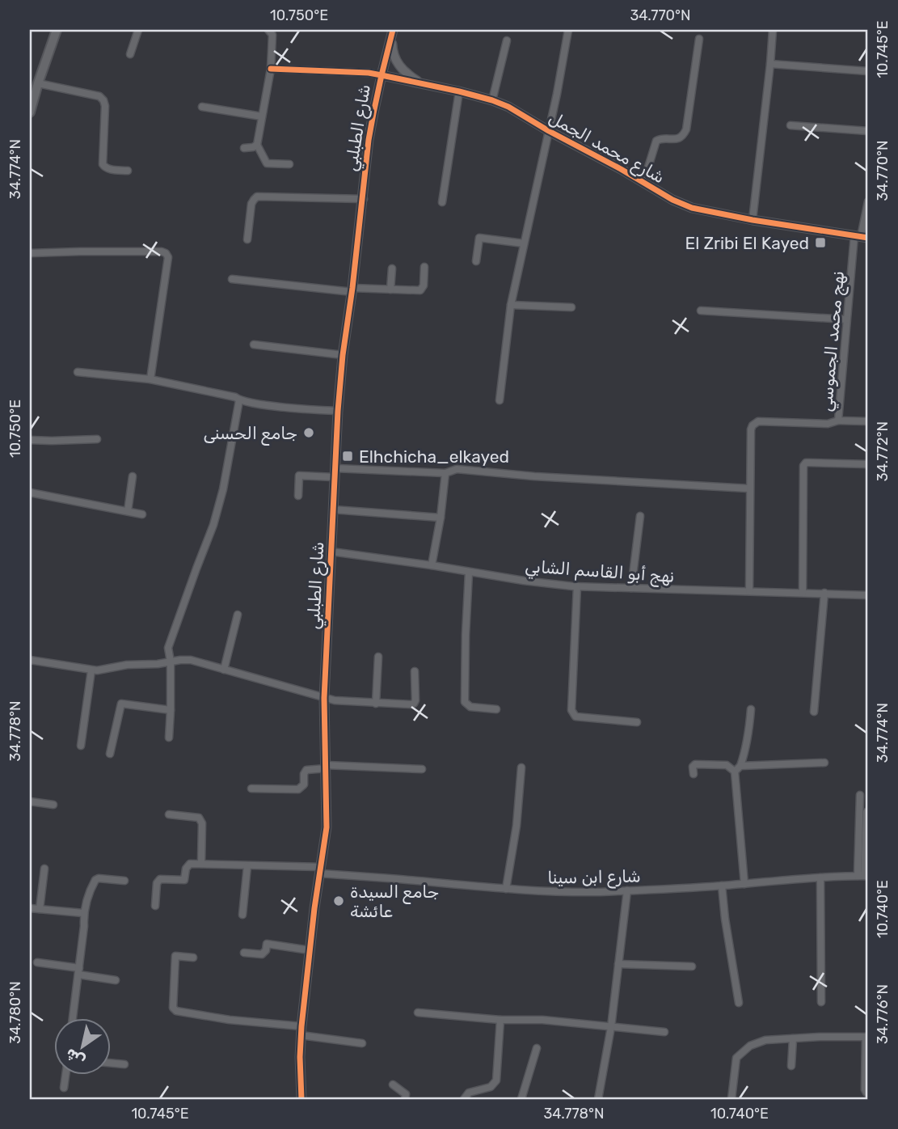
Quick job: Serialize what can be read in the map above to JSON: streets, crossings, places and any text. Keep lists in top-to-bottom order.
{
  "streets": {
    "street": [
      "شارع الطبلبي",
      "شارع محمد الجمل",
      "نهج محمد الجموسي",
      "نهج أبو القاسم الشابي",
      "شارع ابن سينا"
    ]
  },
  "crossings": [
    ["شارع الطبلبي", "شارع محمد الجمل"],
    ["شارع الطبلبي", "نهج أبو القاسم الشابي"],
    ["شارع الطبلبي", "شارع ابن سينا"],
    ["شارع محمد الجمل", "نهج محمد الجموسي"]
  ],
  "places": {
    "transit": ["El Zribi El Kayed", "Elhchicha_elkayed"],
    "other": ["جامع الحسنى", "جامع السيدة عائشة"]
  },
  "north": "bottom left",
  "coordinates": [
    "10.750°E",
    "34.770°N",
    "10.745°E",
    "34.774°N",
    "34.772°N",
    "34.778°N",
    "10.740°E",
    "34.780°N",
    "34.776°N"
  ]
}
